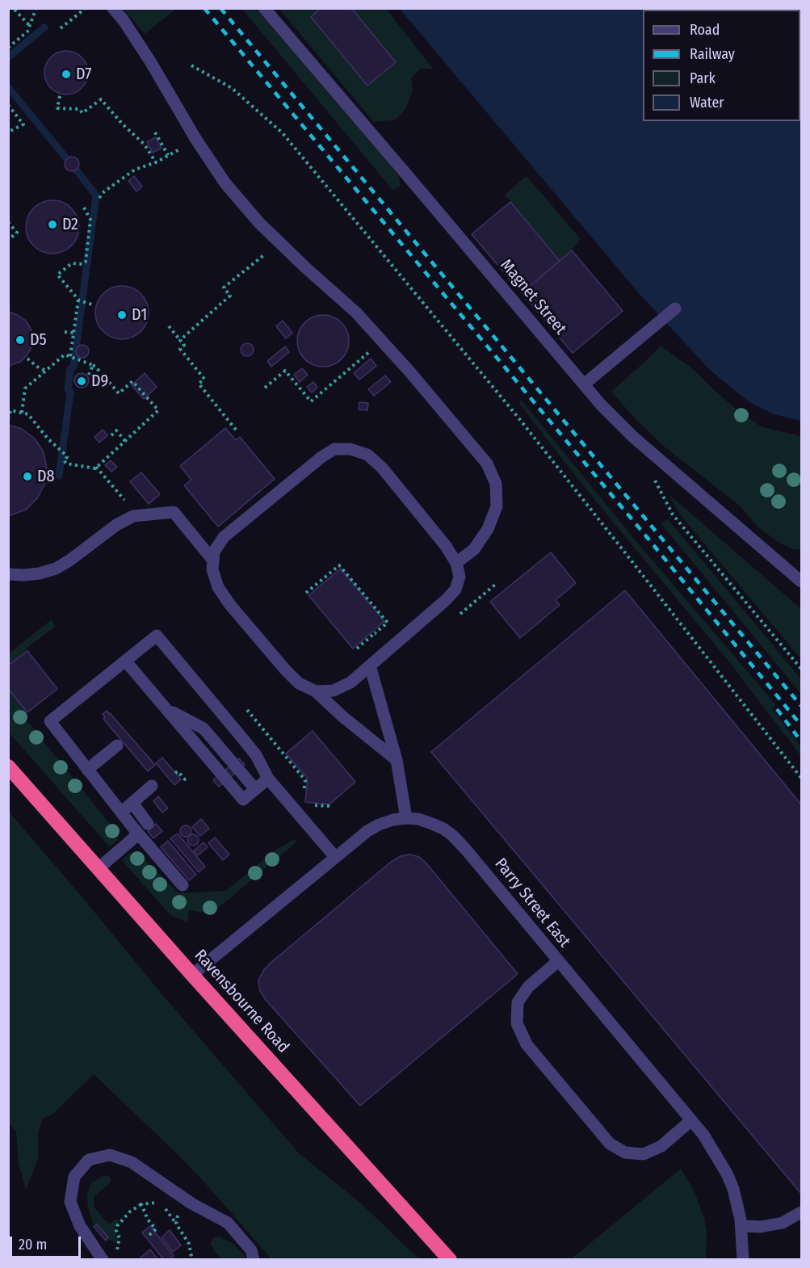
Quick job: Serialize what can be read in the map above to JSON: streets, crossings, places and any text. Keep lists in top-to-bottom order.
{
  "streets": {
    "highway": ["Ravensbourne Road"],
    "street": ["Magnet Street", "Parry Street East"]
  },
  "crossings": [
    ["Parry Street East", "Ravensbourne Road"]
  ],
  "places": [
    "D7",
    "D2",
    "D1",
    "D5",
    "D9",
    "D8"
  ],
  "legend": [
    "Road",
    "Railway",
    "Park",
    "Water"
  ],
  "scale_bar": "20 m"
}
